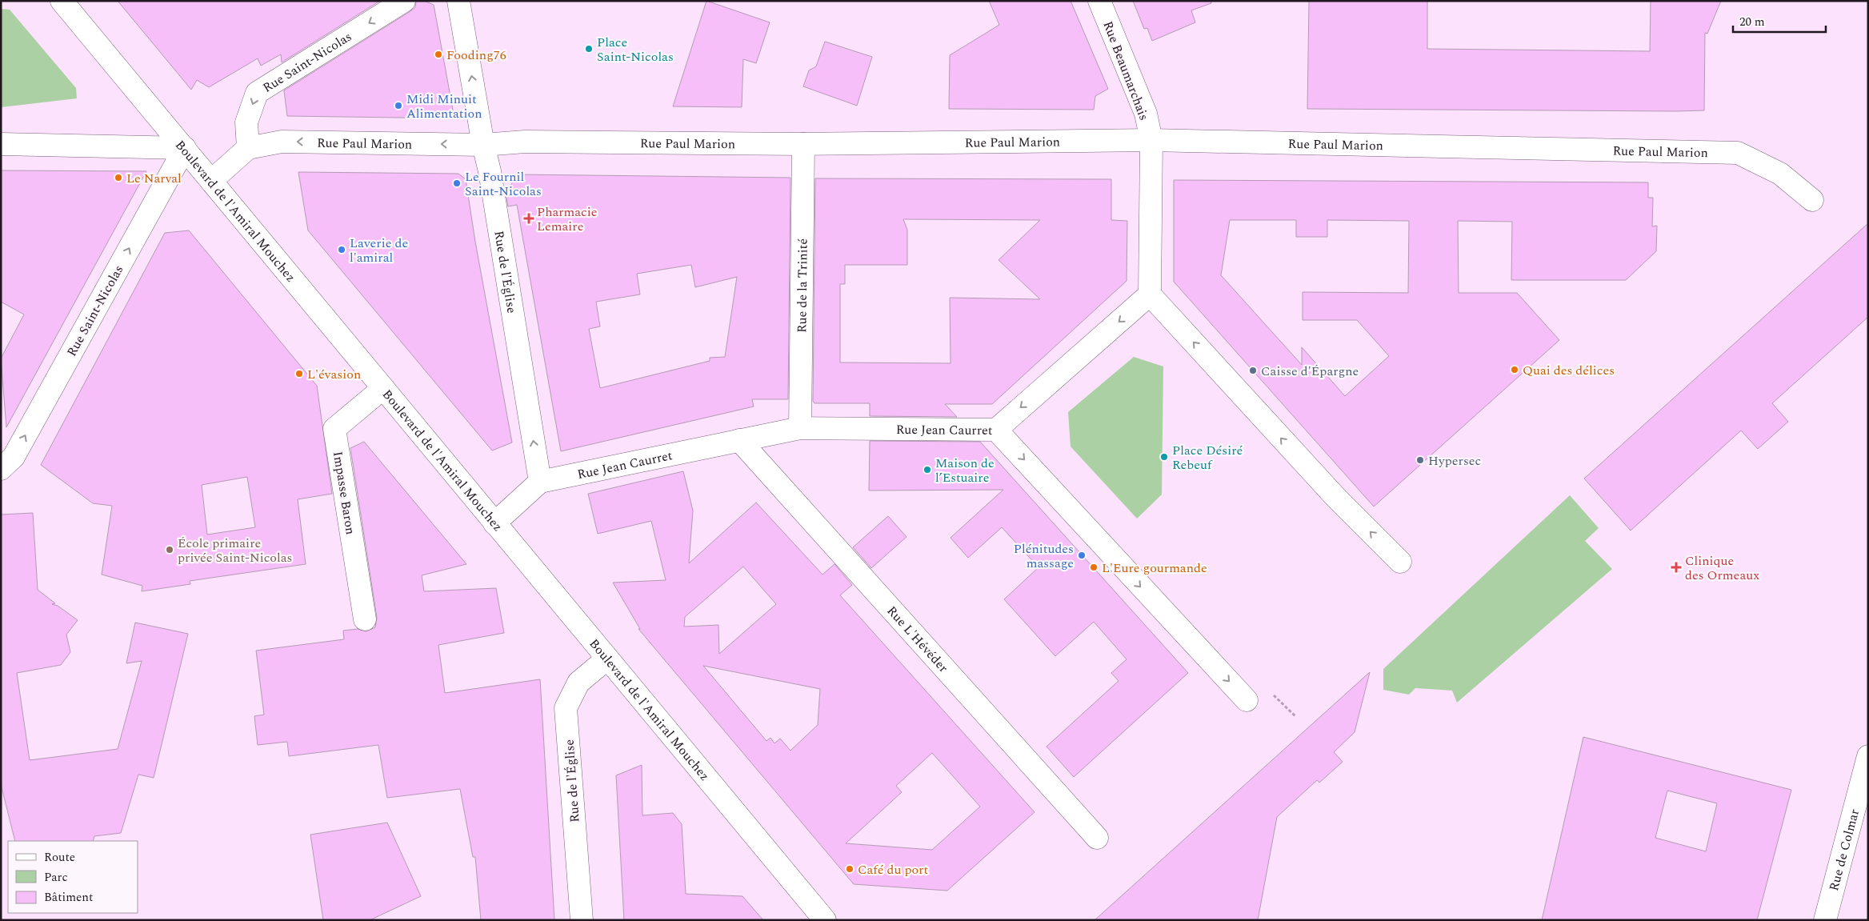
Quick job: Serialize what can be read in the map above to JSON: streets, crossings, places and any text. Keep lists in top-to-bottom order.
{
  "streets": {
    "street": [
      "Rue Saint-Nicolas",
      "Rue Beaumarchais",
      "Rue Paul Marion",
      "Boulevard de l'Amiral Mouchez",
      "Rue de l'Église",
      "Rue de la Trinité",
      "Rue Jean Caurret",
      "Impasse Baron",
      "Rue L'Hévéder",
      "Rue de Colmar"
    ]
  },
  "crossings": [
    ["Rue Saint-Nicolas", "Rue Paul Marion"],
    ["Rue Saint-Nicolas", "Boulevard de l'Amiral Mouchez"],
    ["Rue Beaumarchais", "Rue Paul Marion"],
    ["Rue Paul Marion", "Rue de l'Église"],
    ["Rue Paul Marion", "Rue de la Trinité"],
    ["Boulevard de l'Amiral Mouchez", "Rue de l'Église"],
    ["Boulevard de l'Amiral Mouchez", "Impasse Baron"],
    ["Rue de l'Église", "Rue Jean Caurret"],
    ["Rue de la Trinité", "Rue Jean Caurret"],
    ["Rue Jean Caurret", "Rue L'Hévéder"]
  ],
  "one_way": ["Rue de l'Église"],
  "places": {
    "other": [
      "Place Saint-Nicolas",
      "Fooding76",
      "Midi Minuit Alimentation",
      "Le Narval",
      "Le Fournil Saint-Nicolas",
      "Laverie de l'amiral",
      "Quai des délices",
      "Caisse d'Épargne",
      "L'évasion",
      "Place Désiré Rebeuf",
      "Hypersec",
      "Maison de l’Estuaire",
      "École primaire privée Saint-Nicolas",
      "Plénitudes massage",
      "L'Eure gourmande",
      "Café du port"
    ],
    "health": ["Pharmacie Lemaire", "Clinique des Ormeaux"]
  },
  "legend": ["Route", "Parc", "Bâtiment"],
  "scale_bar": "20 m"
}
